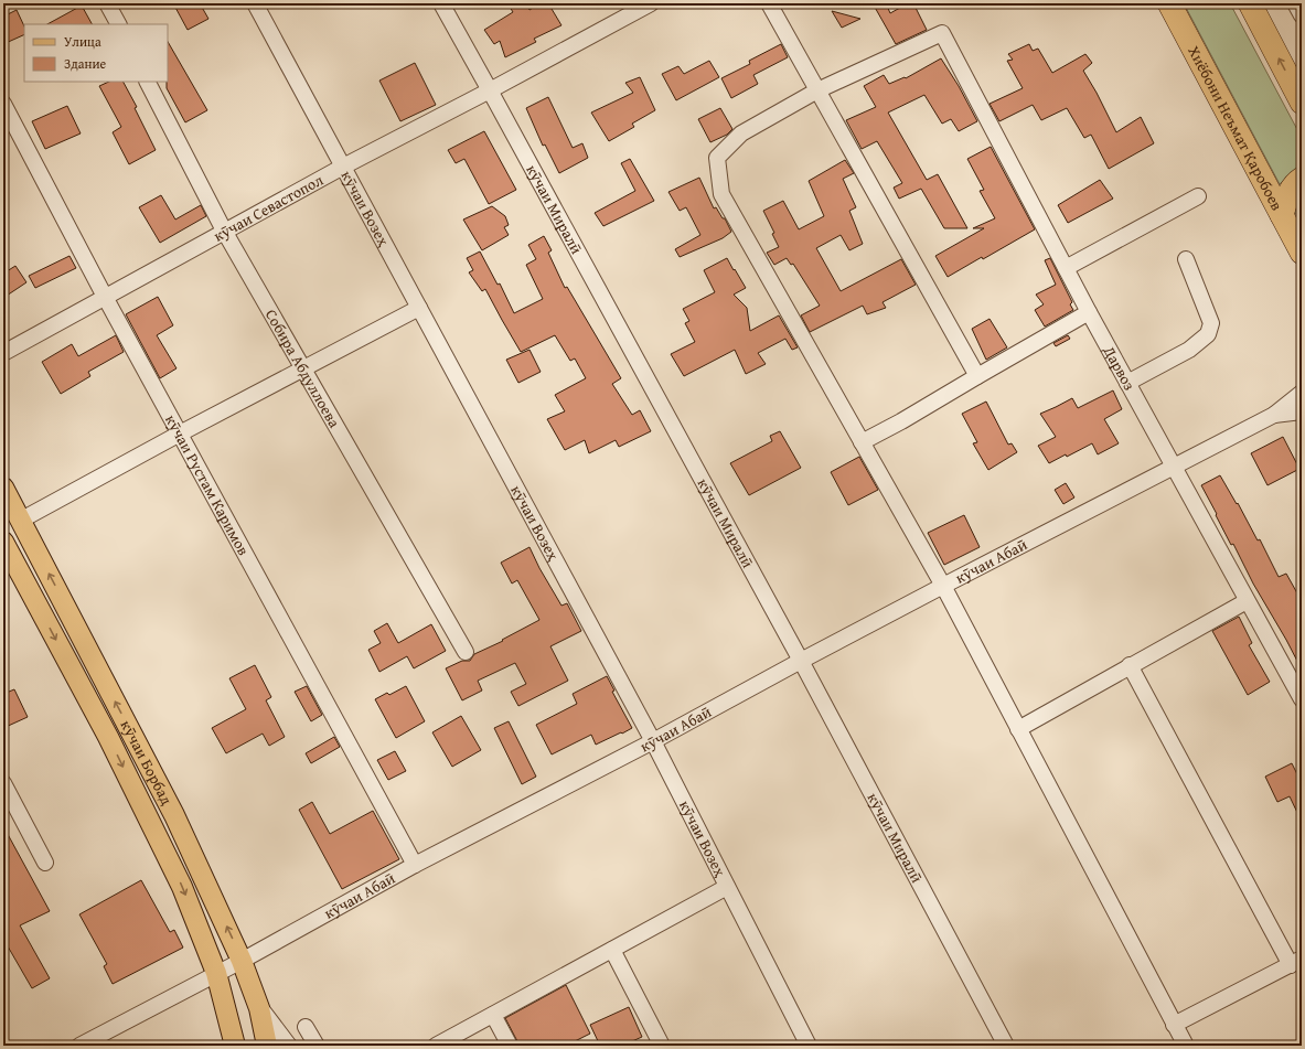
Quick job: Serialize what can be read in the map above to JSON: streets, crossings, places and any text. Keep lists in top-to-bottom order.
{
  "streets": {
    "highway": ["Хиёбони Неъмат Қаробоев"],
    "main road": ["кӯчаи Борбад"],
    "street": [
      "кӯчаи Севастопол",
      "кӯчаи Возеҳ",
      "кӯчаи Миралӣ",
      "Дарвоз",
      "Собира Абдуллоева",
      "кӯчаи Рустам Каримов",
      "кӯчаи Абаӣ"
    ]
  },
  "crossings": [
    ["кӯчаи Севастопол", "кӯчаи Возеҳ"],
    ["кӯчаи Севастопол", "кӯчаи Миралӣ"],
    ["кӯчаи Севастопол", "Собира Абдуллоева"],
    ["кӯчаи Севастопол", "кӯчаи Рустам Каримов"],
    ["кӯчаи Возеҳ", "кӯчаи Абаӣ"],
    ["кӯчаи Миралӣ", "кӯчаи Абаӣ"],
    ["Дарвоз", "кӯчаи Абаӣ"],
    ["кӯчаи Рустам Каримов", "кӯчаи Абаӣ"],
    ["кӯчаи Абаӣ", "кӯчаи Борбад"]
  ],
  "legend": ["Улица", "Здание"]
}
